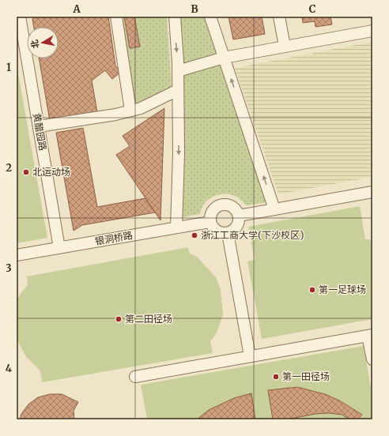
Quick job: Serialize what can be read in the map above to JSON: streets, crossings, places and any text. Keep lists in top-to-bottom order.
{
  "streets": {
    "street": ["黄醋园路", "银洞桥路"]
  },
  "crossings": [
    ["黄醋园路", "银洞桥路"]
  ],
  "places": [
    "北运动场",
    "浙江工商大学(下沙校区)",
    "第一足球场",
    "第二田径场",
    "第一田径场"
  ],
  "north": "left",
  "grid": {
    "columns": ["A", "B", "C"],
    "rows": [
      "1",
      "2",
      "3",
      "4"
    ]
  }
}
